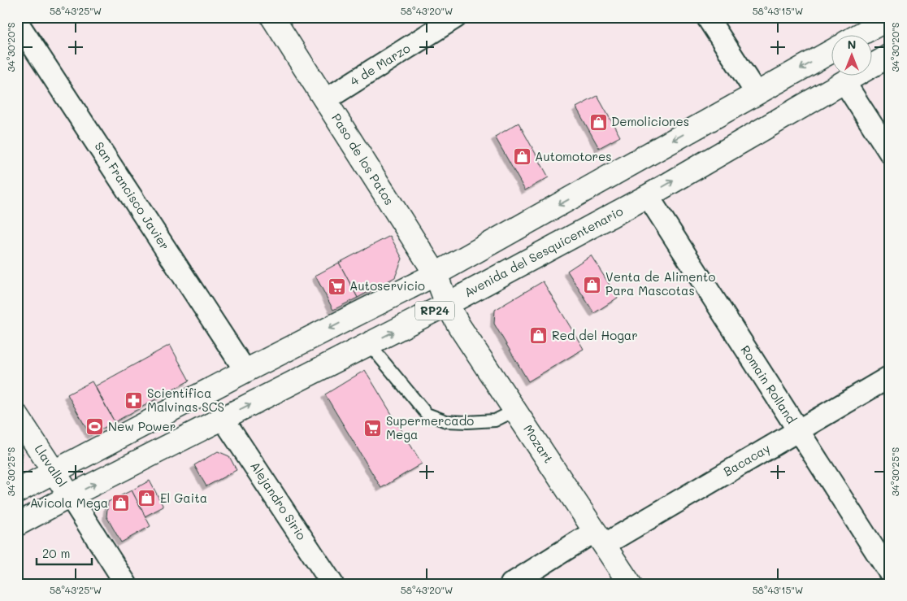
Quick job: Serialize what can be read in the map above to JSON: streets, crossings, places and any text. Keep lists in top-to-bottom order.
{
  "streets": {
    "main road": [
      "Paso de los Patos",
      "Avenida del Sesquicentenario",
      "RP24",
      "Mozart",
      "Llavallol"
    ],
    "street": [
      "4 de Marzo",
      "San Francisco Javier",
      "Romain Rolland",
      "Bacacay",
      "Alejandro Sirio"
    ]
  },
  "crossings": [
    ["4 de Marzo", "Paso de los Patos"],
    ["Paso de los Patos", "Avenida del Sesquicentenario"],
    ["Paso de los Patos", "RP24"],
    ["Paso de los Patos", "Mozart"],
    ["San Francisco Javier", "RP24"],
    ["Avenida del Sesquicentenario", "Romain Rolland"],
    ["Avenida del Sesquicentenario", "Mozart"],
    ["Avenida del Sesquicentenario", "Llavallol"],
    ["Avenida del Sesquicentenario", "Alejandro Sirio"],
    ["RP24", "Llavallol"],
    ["Romain Rolland", "Bacacay"],
    ["Mozart", "Bacacay"]
  ],
  "places": {
    "shop": [
      "Demoliciones",
      "Automotores",
      "Venta de Alimento Para Mascotas",
      "Red del Hogar",
      "El Gaita",
      "Avicola Mega"
    ],
    "supermarket": ["Autoservicio", "Supermercado Mega"],
    "pharmacy": ["Scientifica Malvinas SCS"],
    "sports": ["New Power"]
  },
  "scale_bar": "20 m",
  "north": "top",
  "coordinates": [
    "58°43'25\"W",
    "58°43'20\"W",
    "58°43'15\"W",
    "34°30'20\"S",
    "34°30'25\"S"
  ]
}
